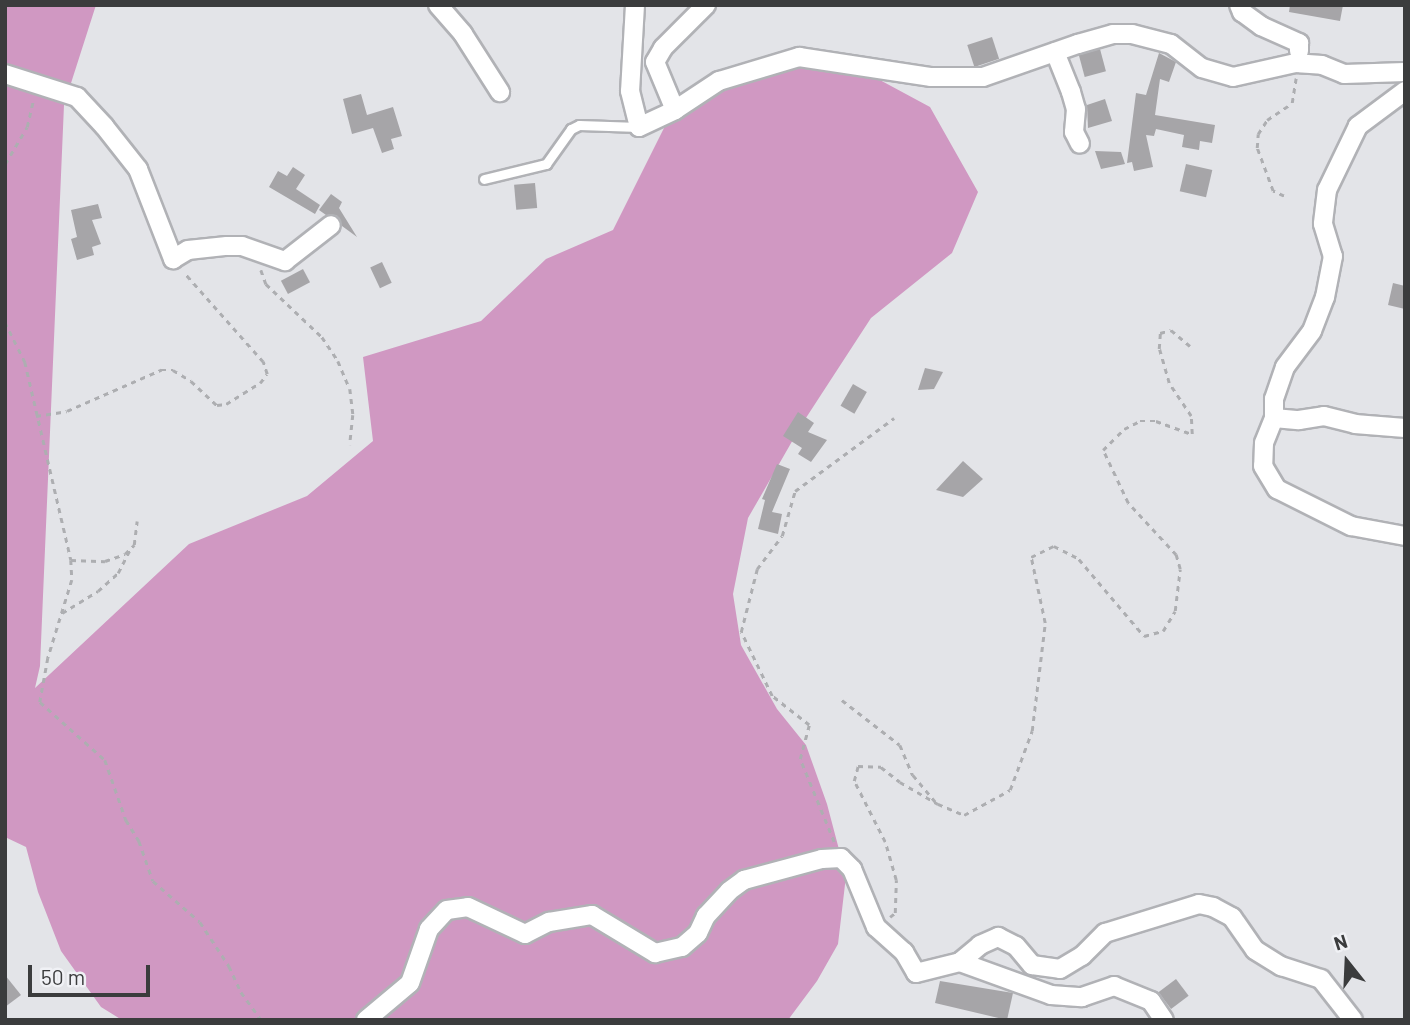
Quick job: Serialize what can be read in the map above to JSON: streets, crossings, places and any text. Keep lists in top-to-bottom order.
{
  "scale_bar": "50 m",
  "north": "top"
}
